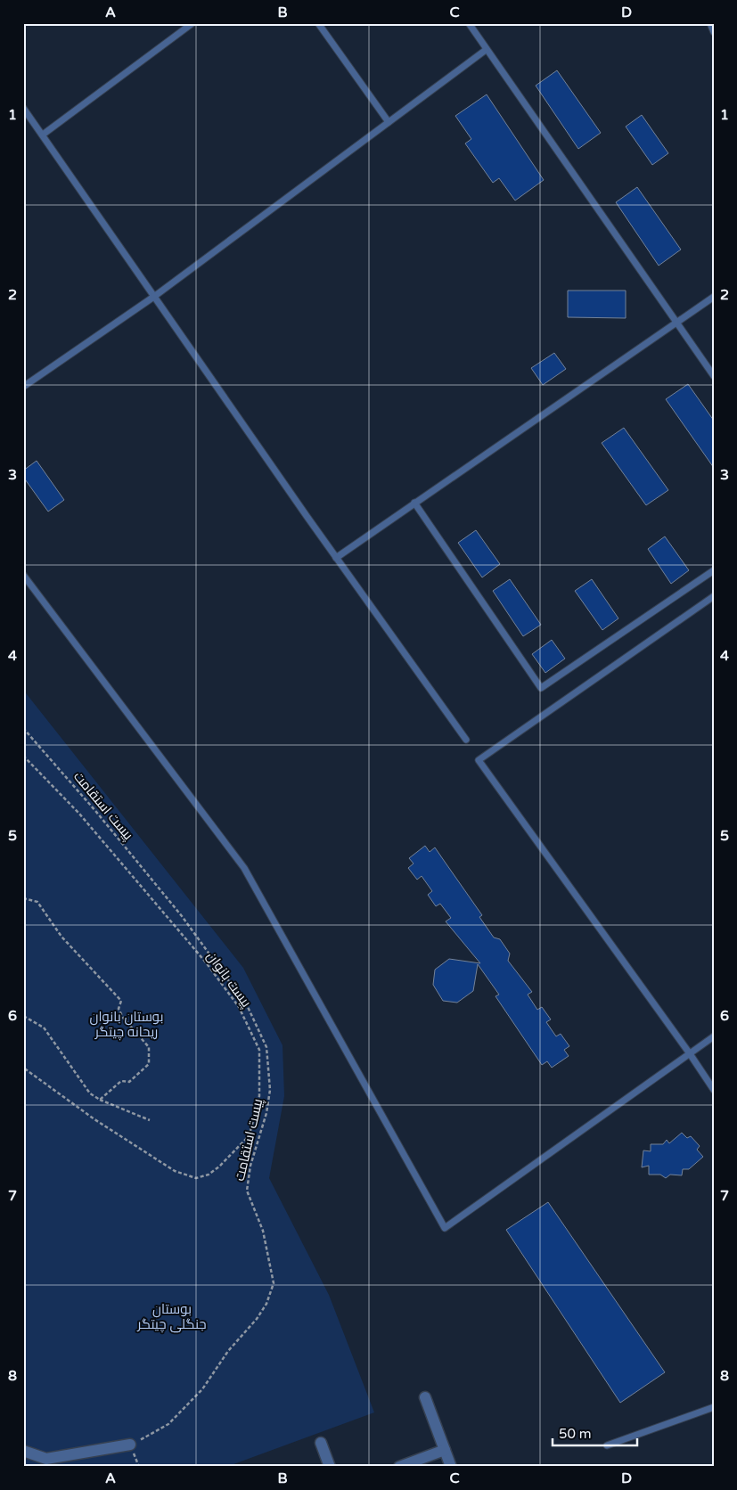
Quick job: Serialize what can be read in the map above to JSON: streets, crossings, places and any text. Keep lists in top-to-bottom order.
{
  "streets": {
    "path": ["پیست استقامت", "پیست بانوان"]
  },
  "parks": ["بوستان بانوان ریحانه چیتگر", "بوستان جنگلی چیتگر"],
  "scale_bar": "50 m",
  "grid": {
    "columns": [
      "A",
      "B",
      "C",
      "D"
    ],
    "rows": [
      "1",
      "2",
      "3",
      "4",
      "5",
      "6",
      "7",
      "8"
    ]
  }
}
